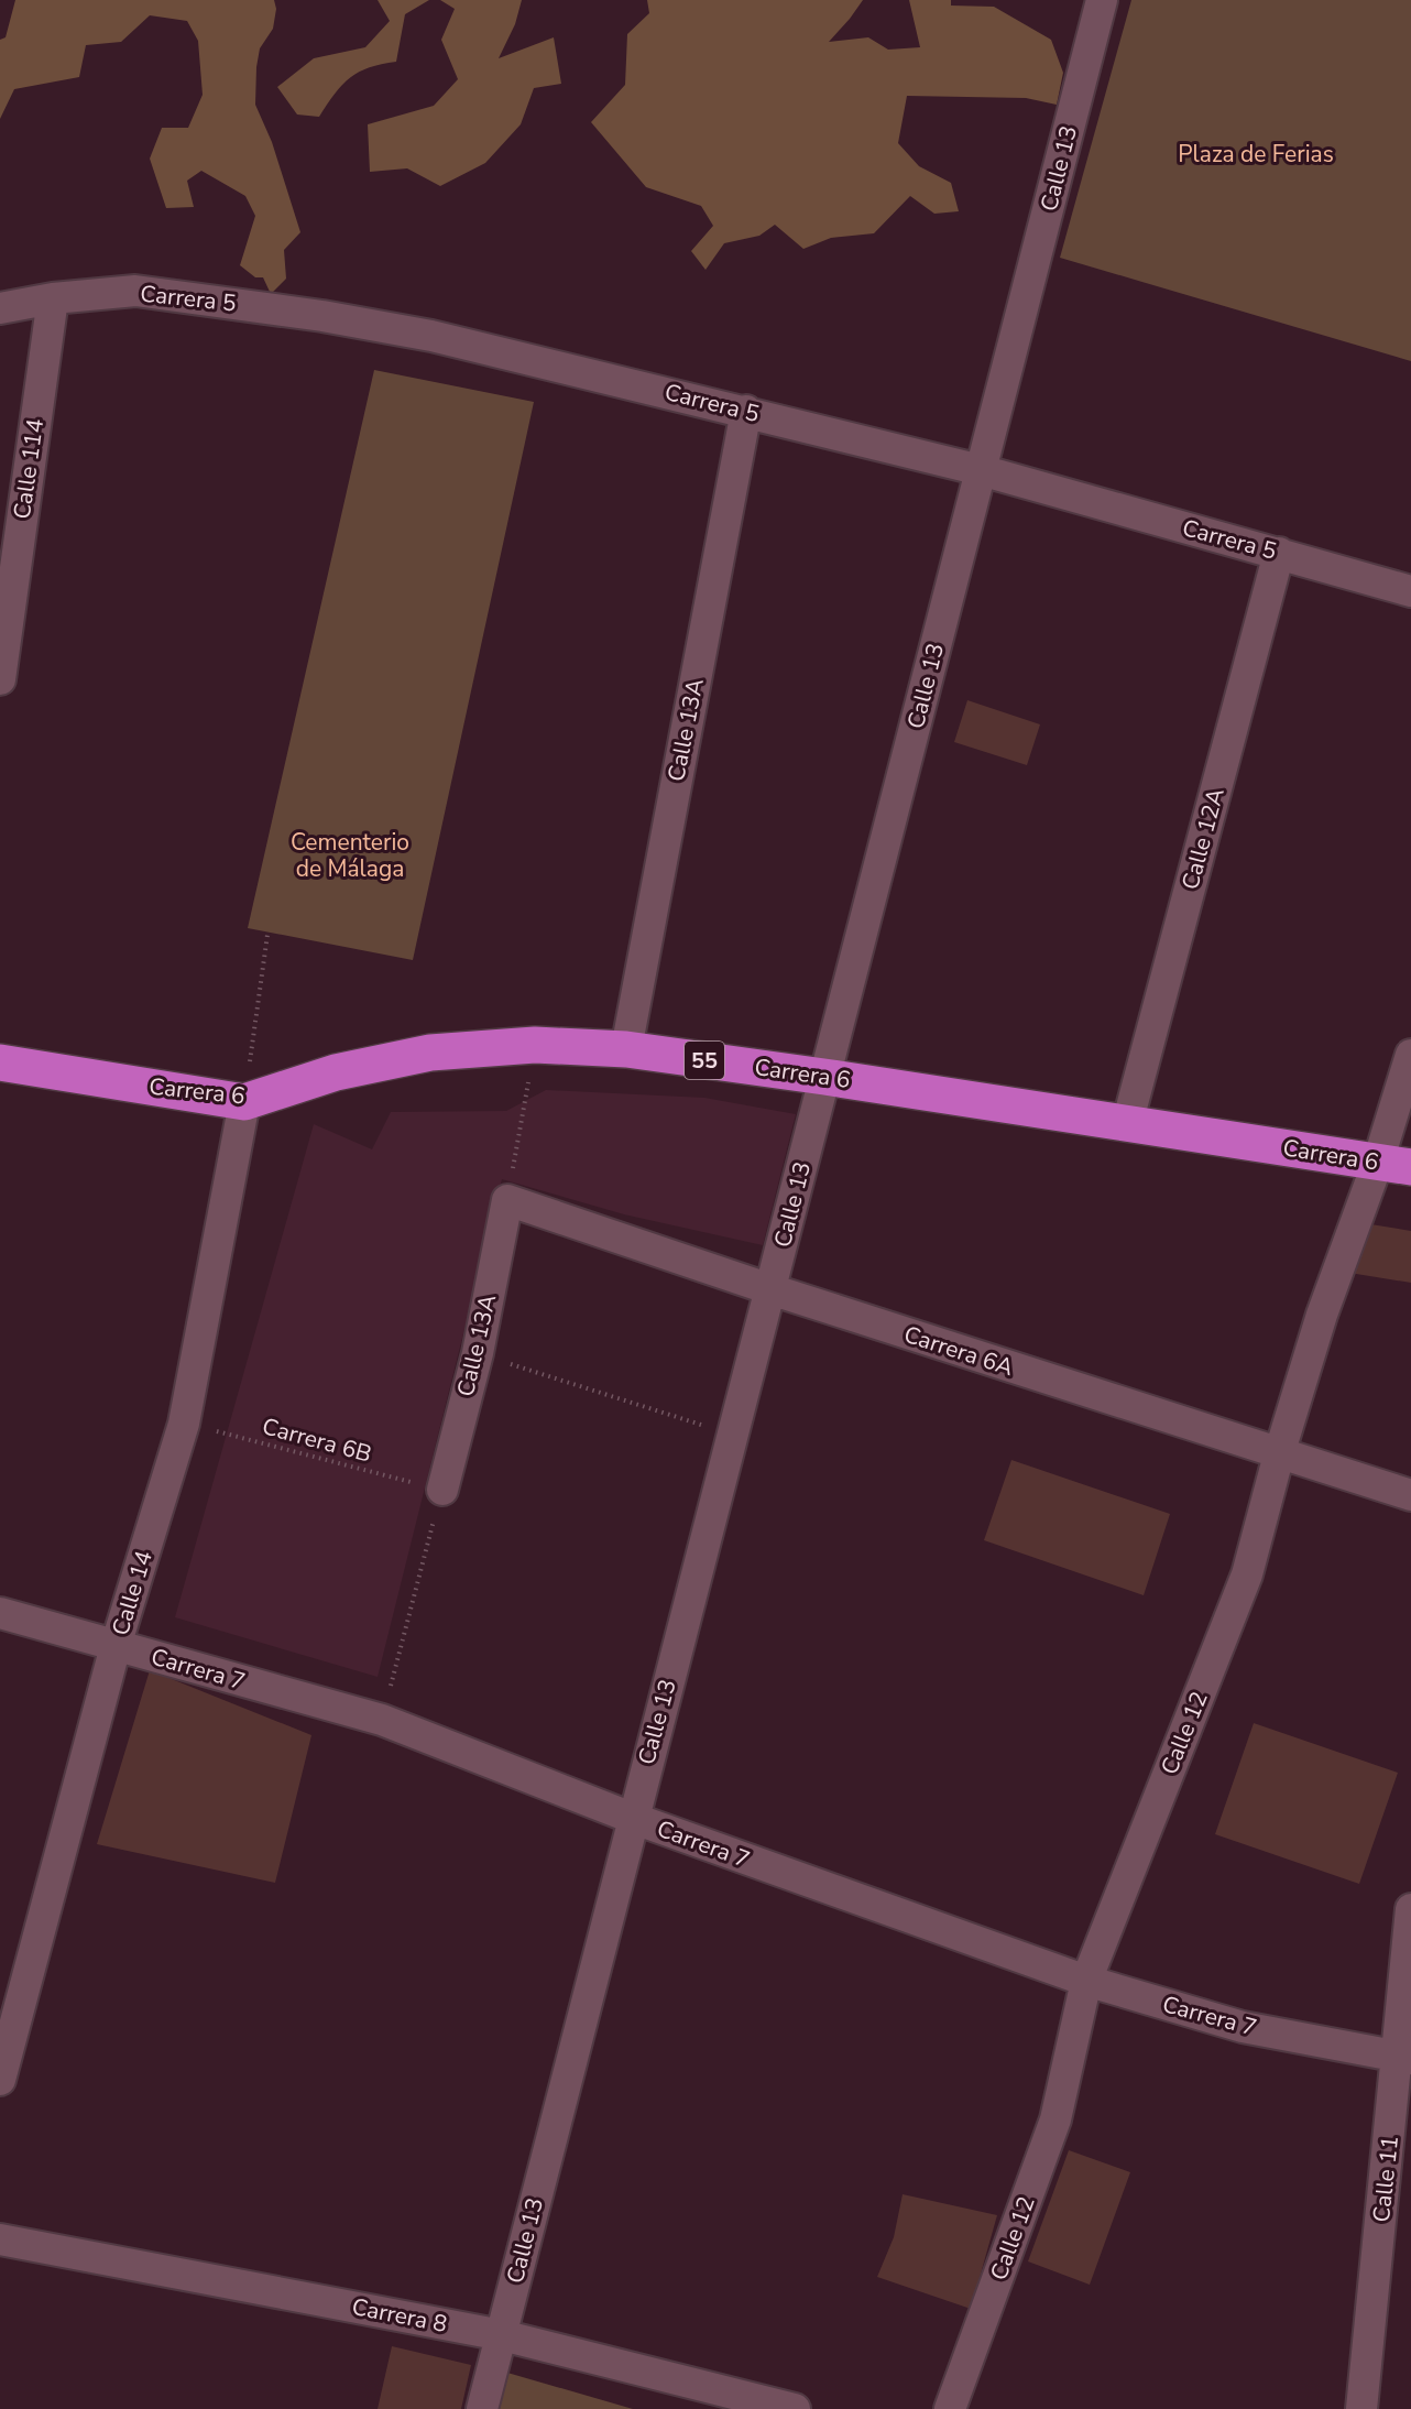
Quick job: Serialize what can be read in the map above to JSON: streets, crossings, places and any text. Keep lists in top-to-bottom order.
{
  "streets": {
    "highway": ["55", "Carrera 6"],
    "street": [
      "Calle 13",
      "Carrera 5",
      "Calle 114",
      "Calle 13A",
      "Calle 12A",
      "Carrera 6A",
      "Calle 14",
      "Carrera 7",
      "Calle 12",
      "Calle 11",
      "Carrera 8"
    ],
    "path": ["Carrera 6B"]
  },
  "crossings": [
    ["Calle 13", "Carrera 5"],
    ["Calle 13", "Carrera 6"],
    ["Calle 13", "Carrera 6A"],
    ["Calle 13", "Carrera 7"],
    ["Calle 13", "Carrera 8"],
    ["Carrera 5", "Calle 114"],
    ["Carrera 5", "Calle 13A"],
    ["Carrera 5", "Calle 12A"],
    ["Calle 13A", "Carrera 6"],
    ["Calle 13A", "Carrera 6A"],
    ["Calle 13A", "Carrera 6B"],
    ["Calle 12A", "Carrera 6"],
    ["Carrera 6", "Calle 14"],
    ["Carrera 6", "Calle 12"],
    ["Carrera 6A", "Calle 12"],
    ["Carrera 6B", "Calle 14"],
    ["Calle 14", "Carrera 7"],
    ["Carrera 7", "Calle 12"],
    ["Carrera 7", "Calle 11"]
  ],
  "parks": ["Plaza de Ferias", "Cementerio de Málaga"]
}
